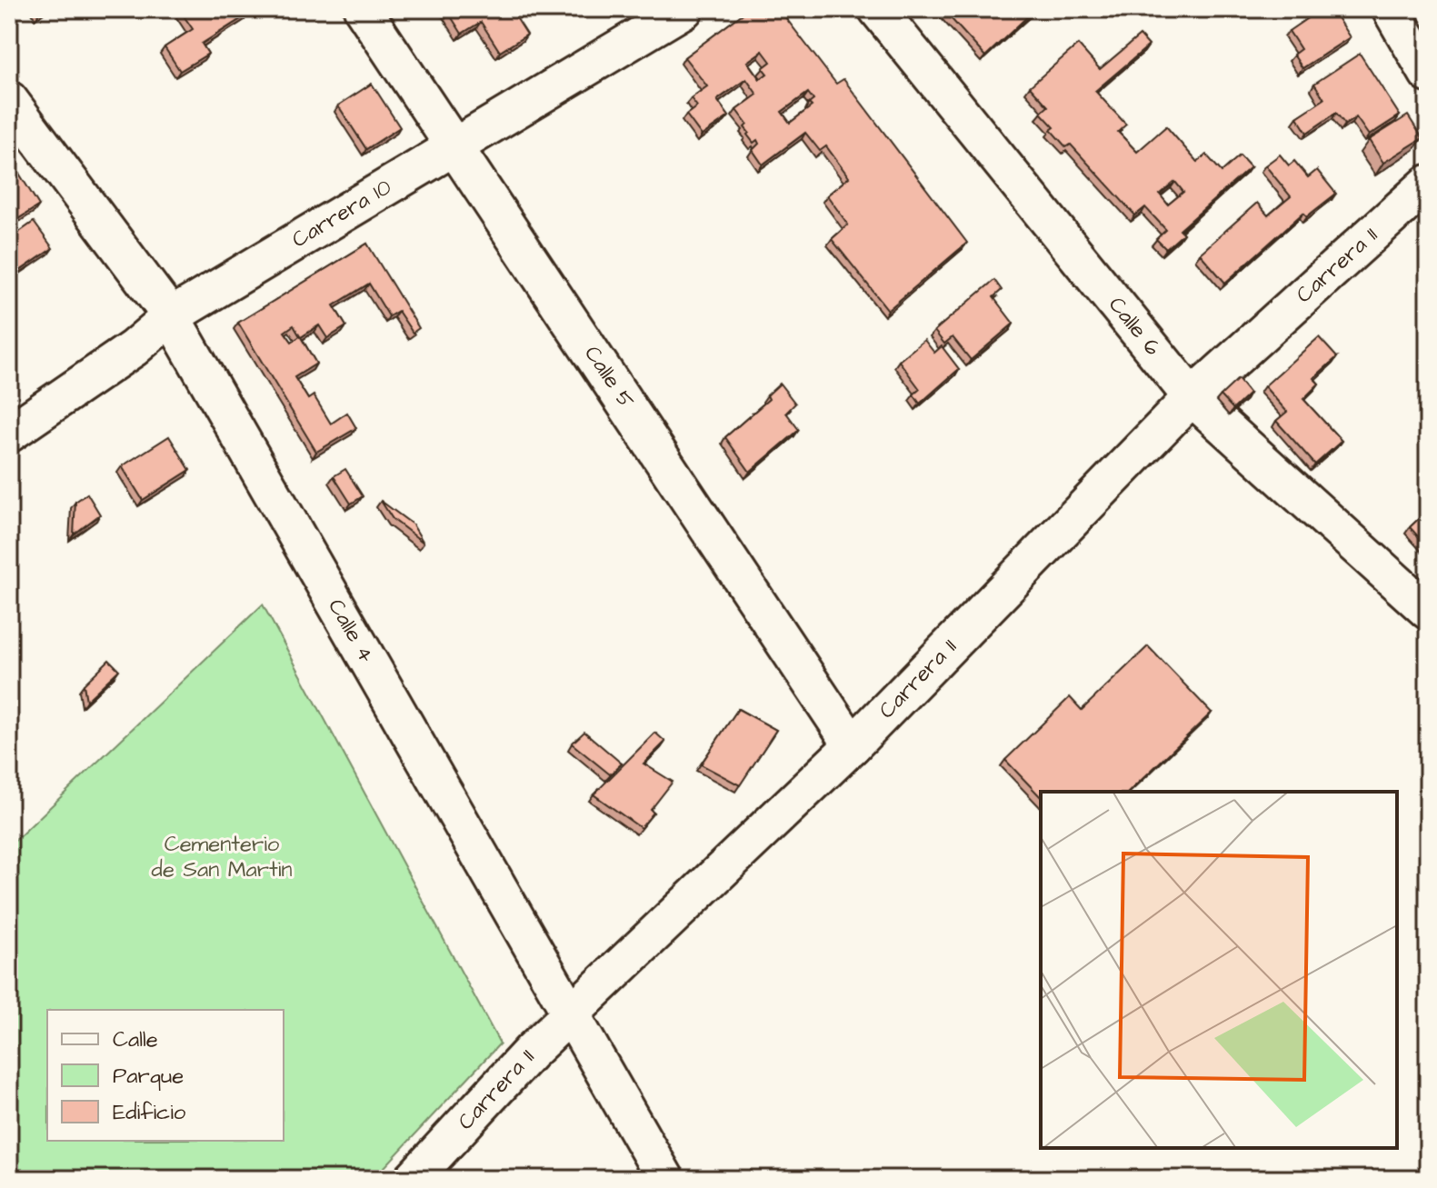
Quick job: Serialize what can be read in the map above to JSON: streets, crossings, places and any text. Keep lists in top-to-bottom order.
{
  "streets": {
    "street": [
      "Carrera 10",
      "Carrera 11",
      "Calle 6",
      "Calle 5",
      "Calle 4"
    ]
  },
  "crossings": [
    ["Carrera 10", "Calle 5"],
    ["Carrera 10", "Calle 4"],
    ["Carrera 11", "Calle 6"],
    ["Carrera 11", "Calle 5"],
    ["Carrera 11", "Calle 4"]
  ],
  "parks": ["Cementerio de San Martin"],
  "legend": ["Calle", "Parque", "Edificio"]
}
